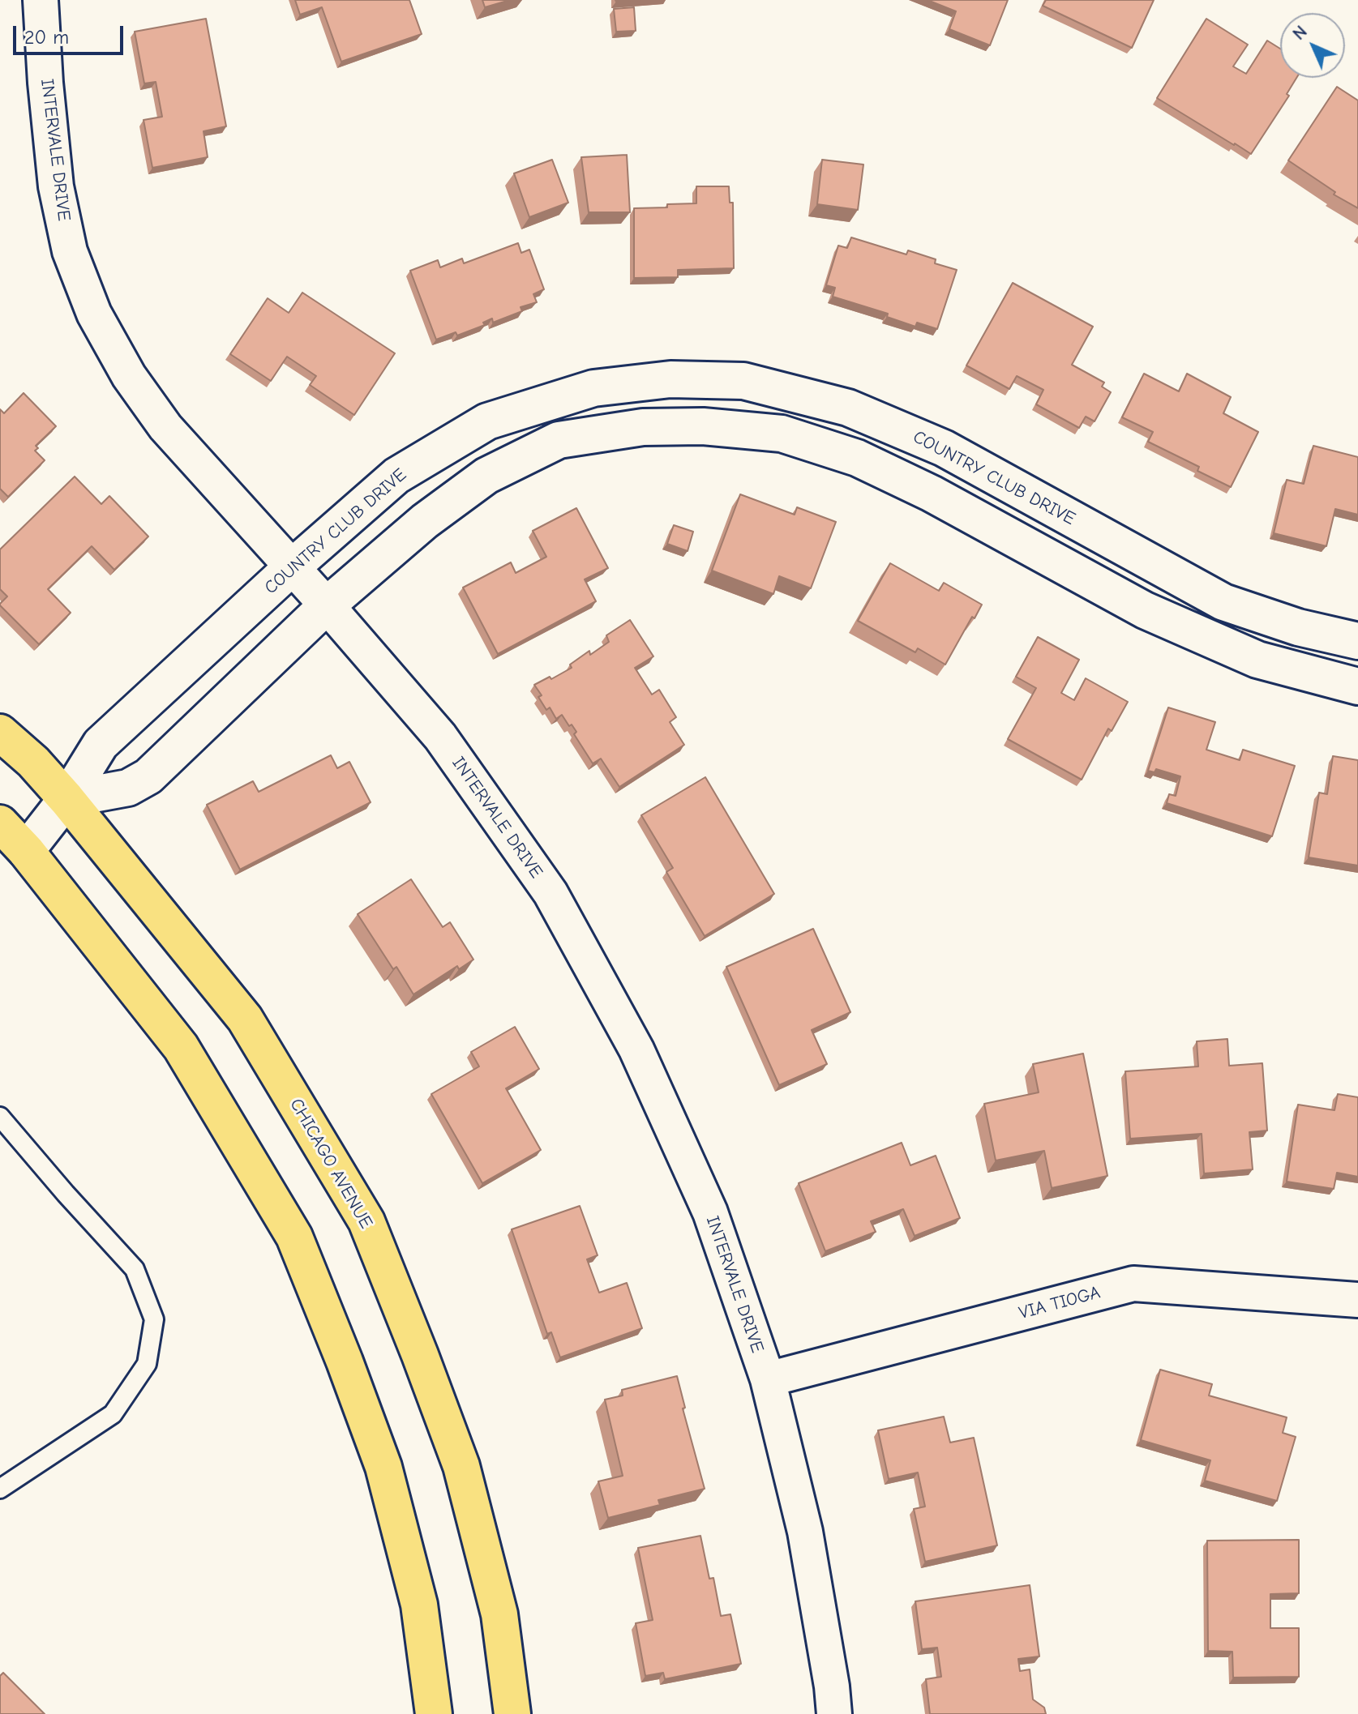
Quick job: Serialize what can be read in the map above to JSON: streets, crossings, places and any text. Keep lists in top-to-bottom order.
{
  "streets": {
    "main road": ["CHICAGO AVENUE"],
    "street": ["INTERVALE DRIVE", "COUNTRY CLUB DRIVE", "VIA TIOGA"]
  },
  "crossings": [
    ["INTERVALE DRIVE", "COUNTRY CLUB DRIVE"],
    ["INTERVALE DRIVE", "VIA TIOGA"],
    ["COUNTRY CLUB DRIVE", "CHICAGO AVENUE"]
  ],
  "scale_bar": "20 m",
  "north": "top left"
}
